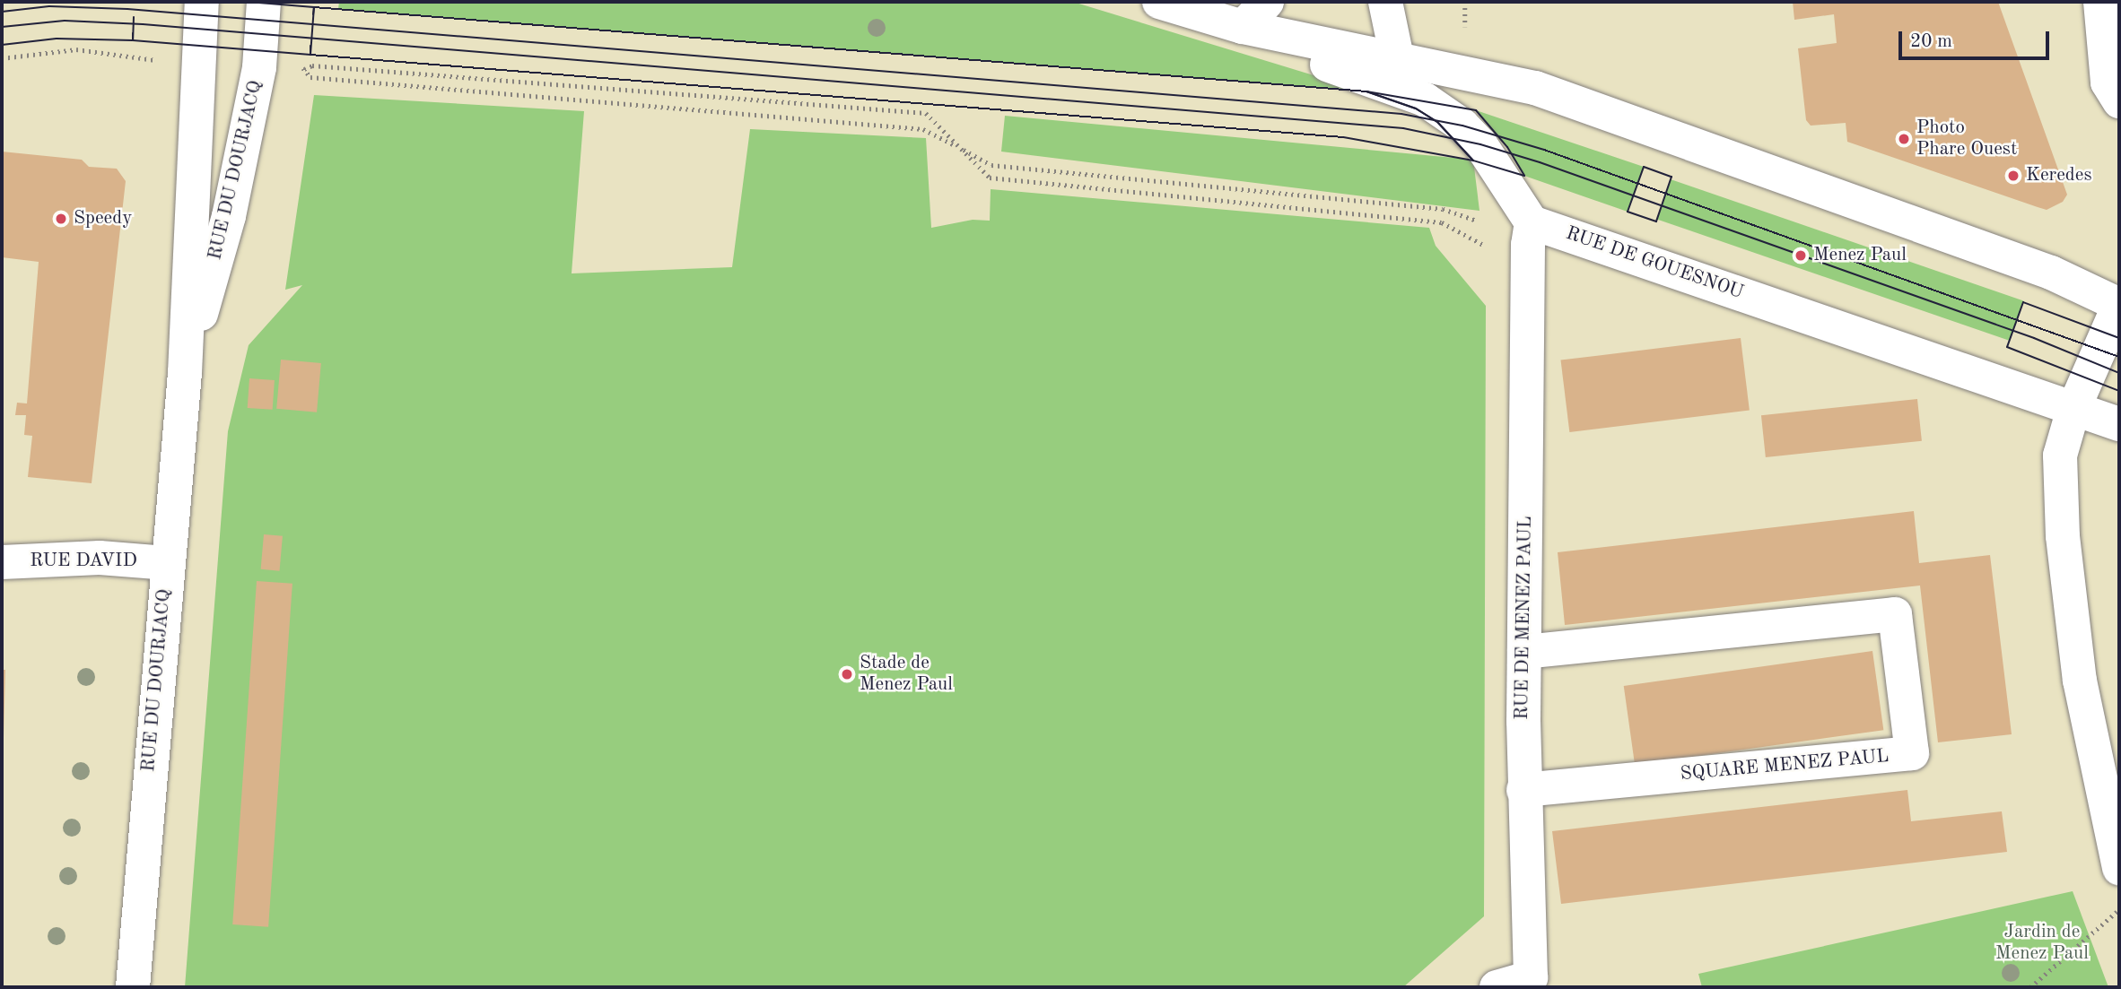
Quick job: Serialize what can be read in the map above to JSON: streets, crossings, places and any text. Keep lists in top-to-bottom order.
{
  "streets": {
    "street": [
      "RUE DU DOURJACQ",
      "RUE DE GOUESNOU",
      "RUE DAVID",
      "RUE DE MENEZ PAUL",
      "SQUARE MENEZ PAUL"
    ]
  },
  "crossings": [
    ["RUE DU DOURJACQ", "RUE DAVID"],
    ["RUE DE GOUESNOU", "RUE DE MENEZ PAUL"],
    ["RUE DE MENEZ PAUL", "SQUARE MENEZ PAUL"]
  ],
  "parks": ["Jardin de Menez Paul"],
  "places": [
    "Photo Phare Ouest",
    "Keredes",
    "Speedy",
    "Menez Paul",
    "Stade de Menez Paul"
  ],
  "scale_bar": "20 m"
}
